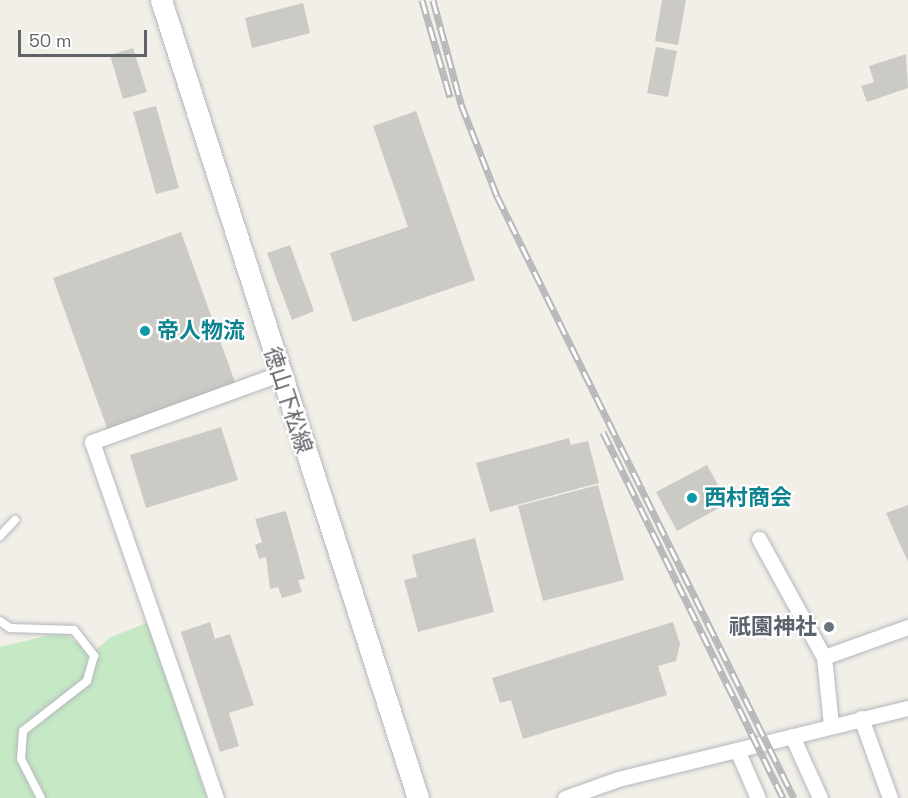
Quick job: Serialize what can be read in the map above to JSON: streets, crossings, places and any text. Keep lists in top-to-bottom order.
{
  "streets": {
    "main road": ["徳山下松線"]
  },
  "places": ["帝人物流", "西村商会", "祇園神社"],
  "scale_bar": "50 m"
}
